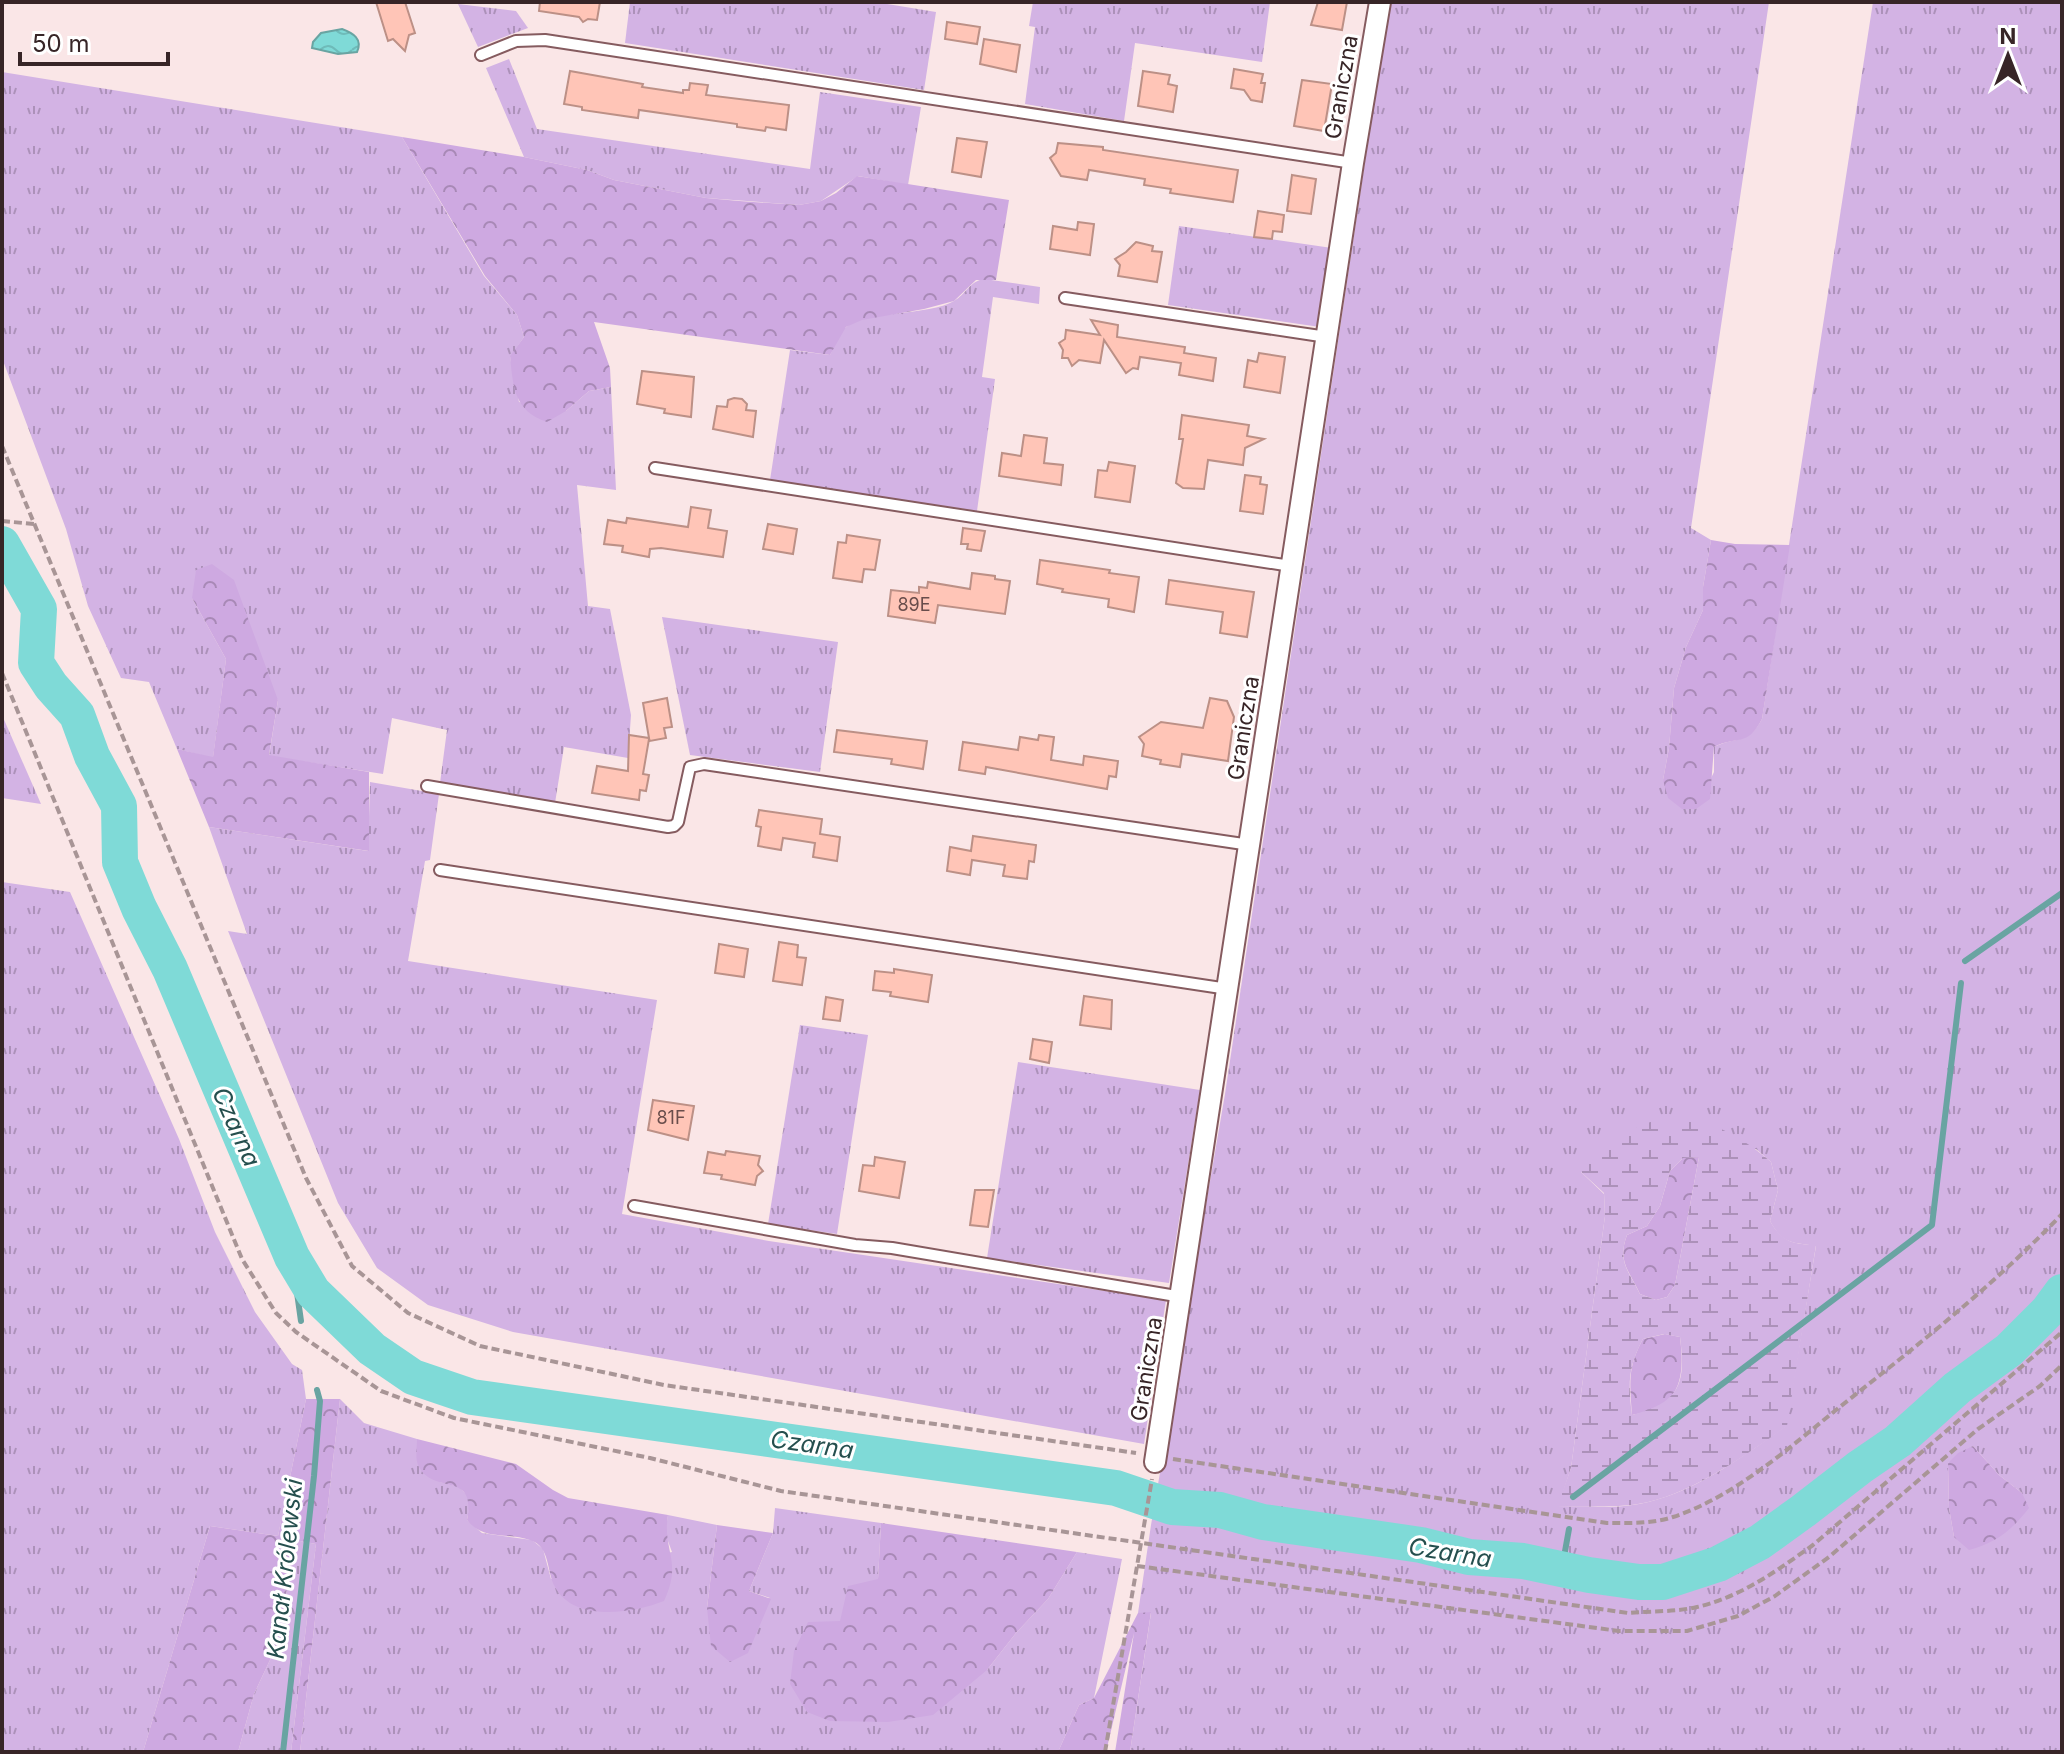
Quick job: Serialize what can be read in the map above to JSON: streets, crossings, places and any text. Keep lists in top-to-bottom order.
{
  "streets": {
    "street": ["Graniczna"]
  },
  "water": ["Czarna", "Kanał Królewski"],
  "house_numbers": ["89E", "81F"],
  "scale_bar": "50 m",
  "north": "top"
}
